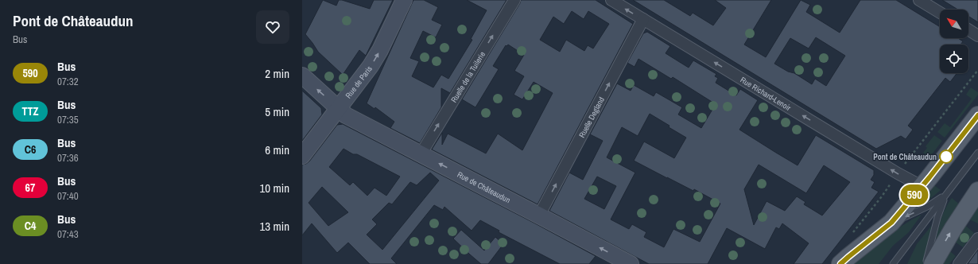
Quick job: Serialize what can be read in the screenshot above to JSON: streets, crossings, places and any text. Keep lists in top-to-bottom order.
{
  "streets": {
    "main road": ["Rue de Paris", "Rue de Châteaudun"],
    "street": ["Ruelle de la Tuilerie", "Rue Richard-Lenoir", "Ruelle Degland"]
  },
  "crossings": [
    ["Ruelle de la Tuilerie", "Rue de Châteaudun"],
    ["Rue de Paris", "Rue de Châteaudun"],
    ["Rue Richard-Lenoir", "Ruelle Degland"],
    ["Ruelle Degland", "Rue de Châteaudun"]
  ],
  "one_way": [
    "Ruelle de la Tuilerie",
    "Rue de Paris",
    "Rue Richard-Lenoir",
    "Ruelle Degland",
    "Rue de Châteaudun"
  ],
  "places": ["Pont de Châteaudun"],
  "lines": ["bus line 590"],
  "north": "top left",
  "page": {
    "heading": ["Pont de Châteaudun", "Bus"],
    "on_map": "590",
    "list": [
      {
        "mark": "590",
        "name": "Bus",
        "note": "07:32",
        "value": "2 min"
      },
      {
        "mark": "TTZ",
        "name": "Bus",
        "note": "07:35",
        "value": "5 min"
      },
      {
        "mark": "C6",
        "name": "Bus",
        "note": "07:36",
        "value": "6 min"
      },
      {
        "mark": "67",
        "name": "Bus",
        "note": "07:40",
        "value": "10 min"
      },
      {
        "mark": "C4",
        "name": "Bus",
        "note": "07:43",
        "value": "13 min"
      }
    ]
  }
}
